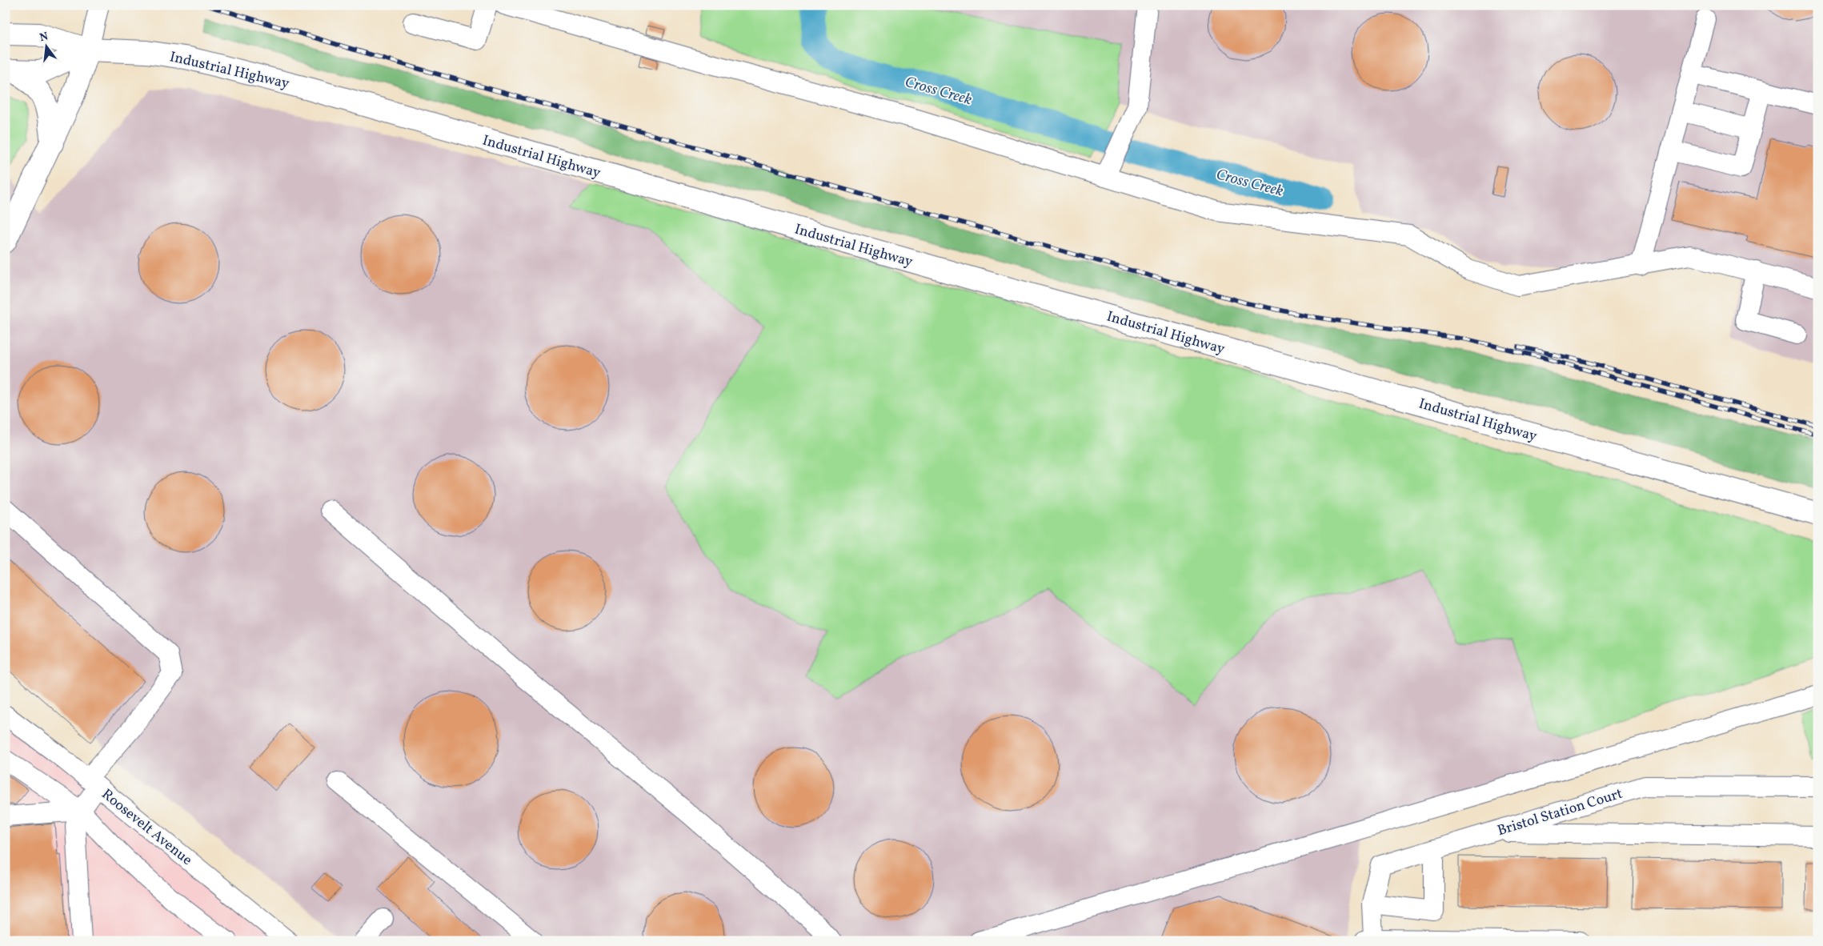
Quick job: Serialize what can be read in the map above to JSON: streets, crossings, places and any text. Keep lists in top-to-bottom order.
{
  "streets": {
    "main road": ["Industrial Highway"],
    "street": ["Bristol Station Court", "Roosevelt Avenue"]
  },
  "water": ["Cross Creek"],
  "north": "top"
}
